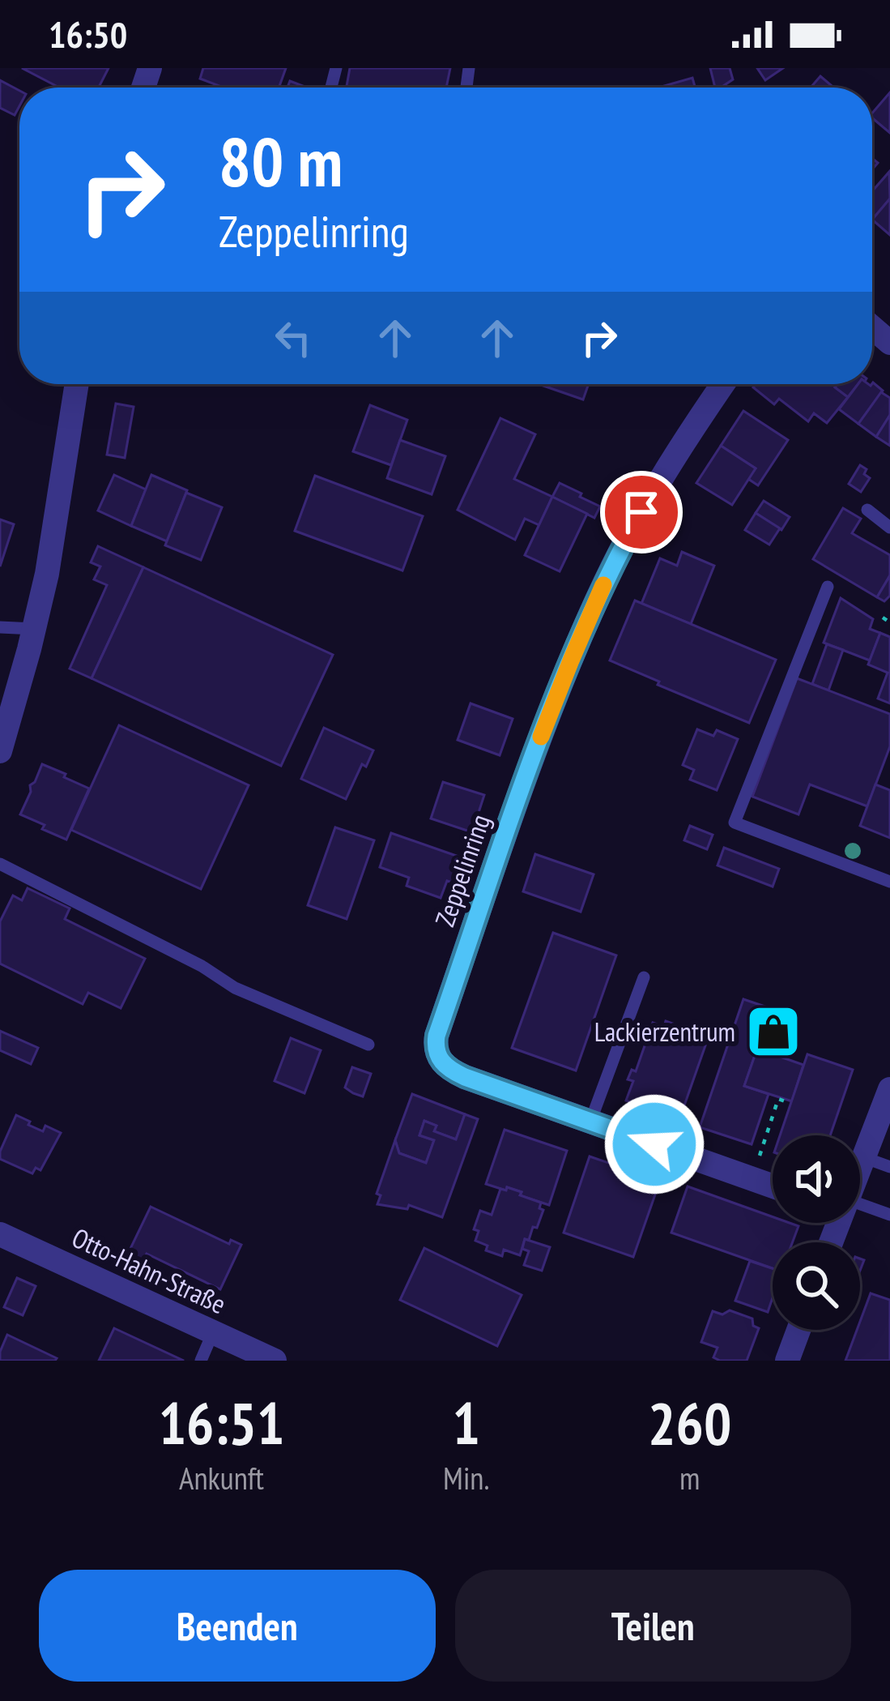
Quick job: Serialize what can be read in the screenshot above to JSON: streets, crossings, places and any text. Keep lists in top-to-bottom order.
{
  "streets": {
    "street": ["Zeppelinring", "Otto-Hahn-Straße"]
  },
  "places": {
    "shop": ["Lackierzentrum"]
  },
  "page": {
    "status": "16:50",
    "turn": ["80 m", "Zeppelinring"],
    "eta": [
      "16:51",
      "Ankunft",
      "1",
      "Min.",
      "260",
      "m"
    ],
    "buttons": ["Beenden", "Teilen"]
  }
}
